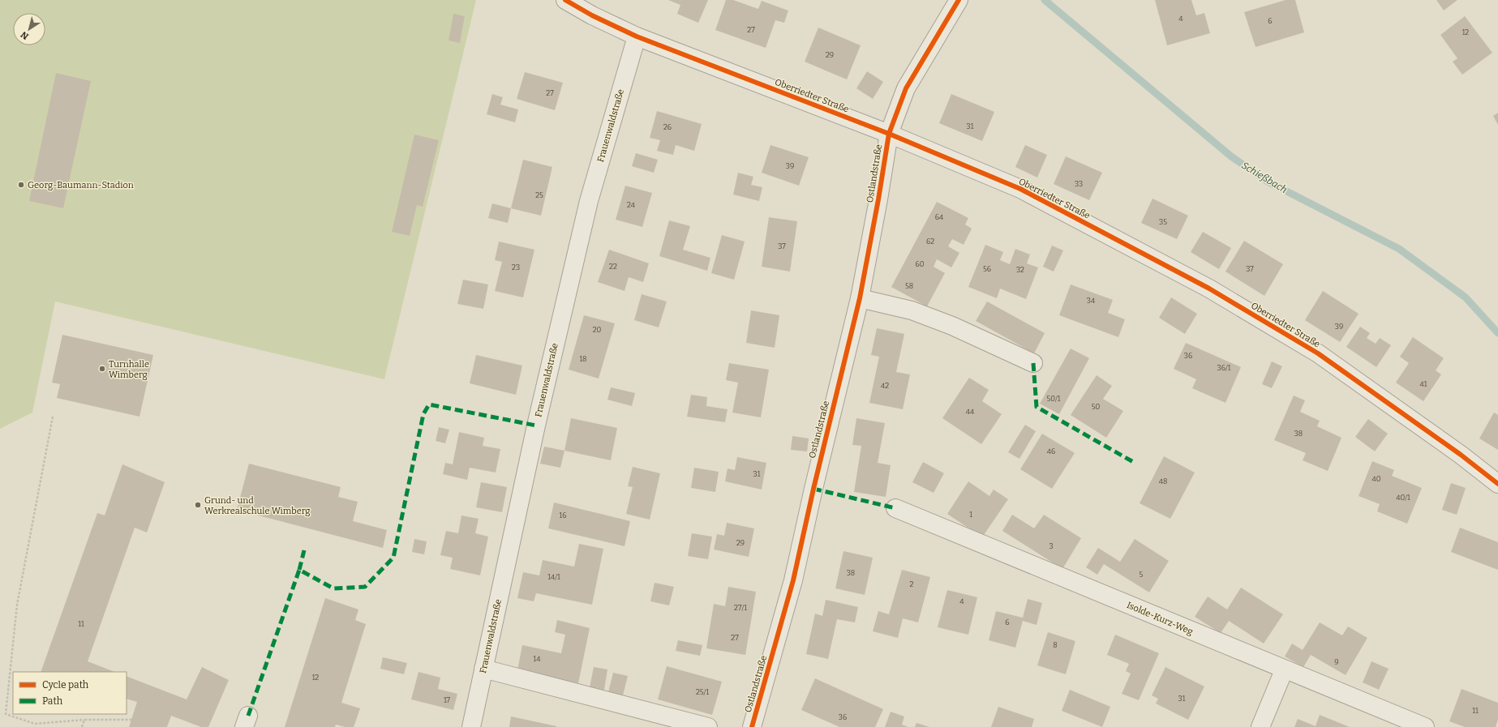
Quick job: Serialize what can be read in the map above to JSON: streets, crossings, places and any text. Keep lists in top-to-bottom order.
{
  "streets": {
    "street": [
      "Oberriedter Straße",
      "Frauenwaldstraße",
      "Ostlandstraße",
      "Isolde-Kurz-Weg"
    ]
  },
  "crossings": [
    ["Oberriedter Straße", "Frauenwaldstraße"],
    ["Oberriedter Straße", "Ostlandstraße"]
  ],
  "water": ["Schießbach"],
  "places": ["Georg-Baumann-Stadion", "Turnhalle Wimberg", "Grund- und Werkrealschule Wimberg"],
  "house_numbers": [
    "4",
    "6",
    "27",
    "12",
    "29",
    "27",
    "31",
    "26",
    "39",
    "33",
    "25",
    "24",
    "64",
    "35",
    "62",
    "37",
    "60",
    "22",
    "23",
    "56",
    "37",
    "32",
    "58",
    "34",
    "39",
    "20",
    "36",
    "18",
    "36/1",
    "41",
    "42",
    "50/1",
    "50",
    "44",
    "38",
    "46",
    "31",
    "40",
    "48",
    "40/1",
    "1",
    "16",
    "29",
    "3",
    "38",
    "5",
    "14/1",
    "2",
    "4",
    "27/1",
    "6",
    "11",
    "27",
    "8",
    "14",
    "9",
    "12",
    "25/1",
    "31",
    "17",
    "11",
    "36"
  ],
  "legend": ["Cycle path", "Path"],
  "north": "bottom left"
}
